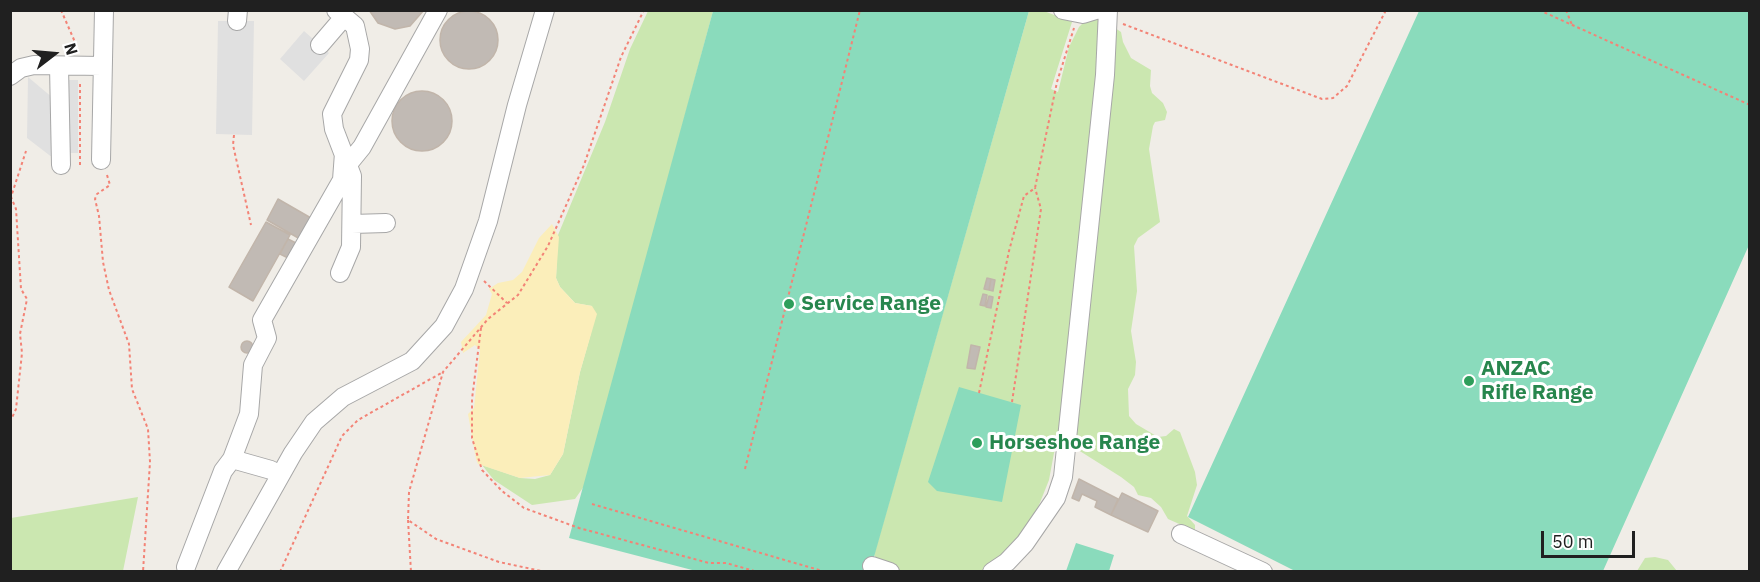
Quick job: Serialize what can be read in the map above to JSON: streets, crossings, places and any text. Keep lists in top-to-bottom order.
{
  "places": ["Service Range", "ANZAC Rifle Range", "Horseshoe Range"],
  "scale_bar": "50 m",
  "north": "right"
}
